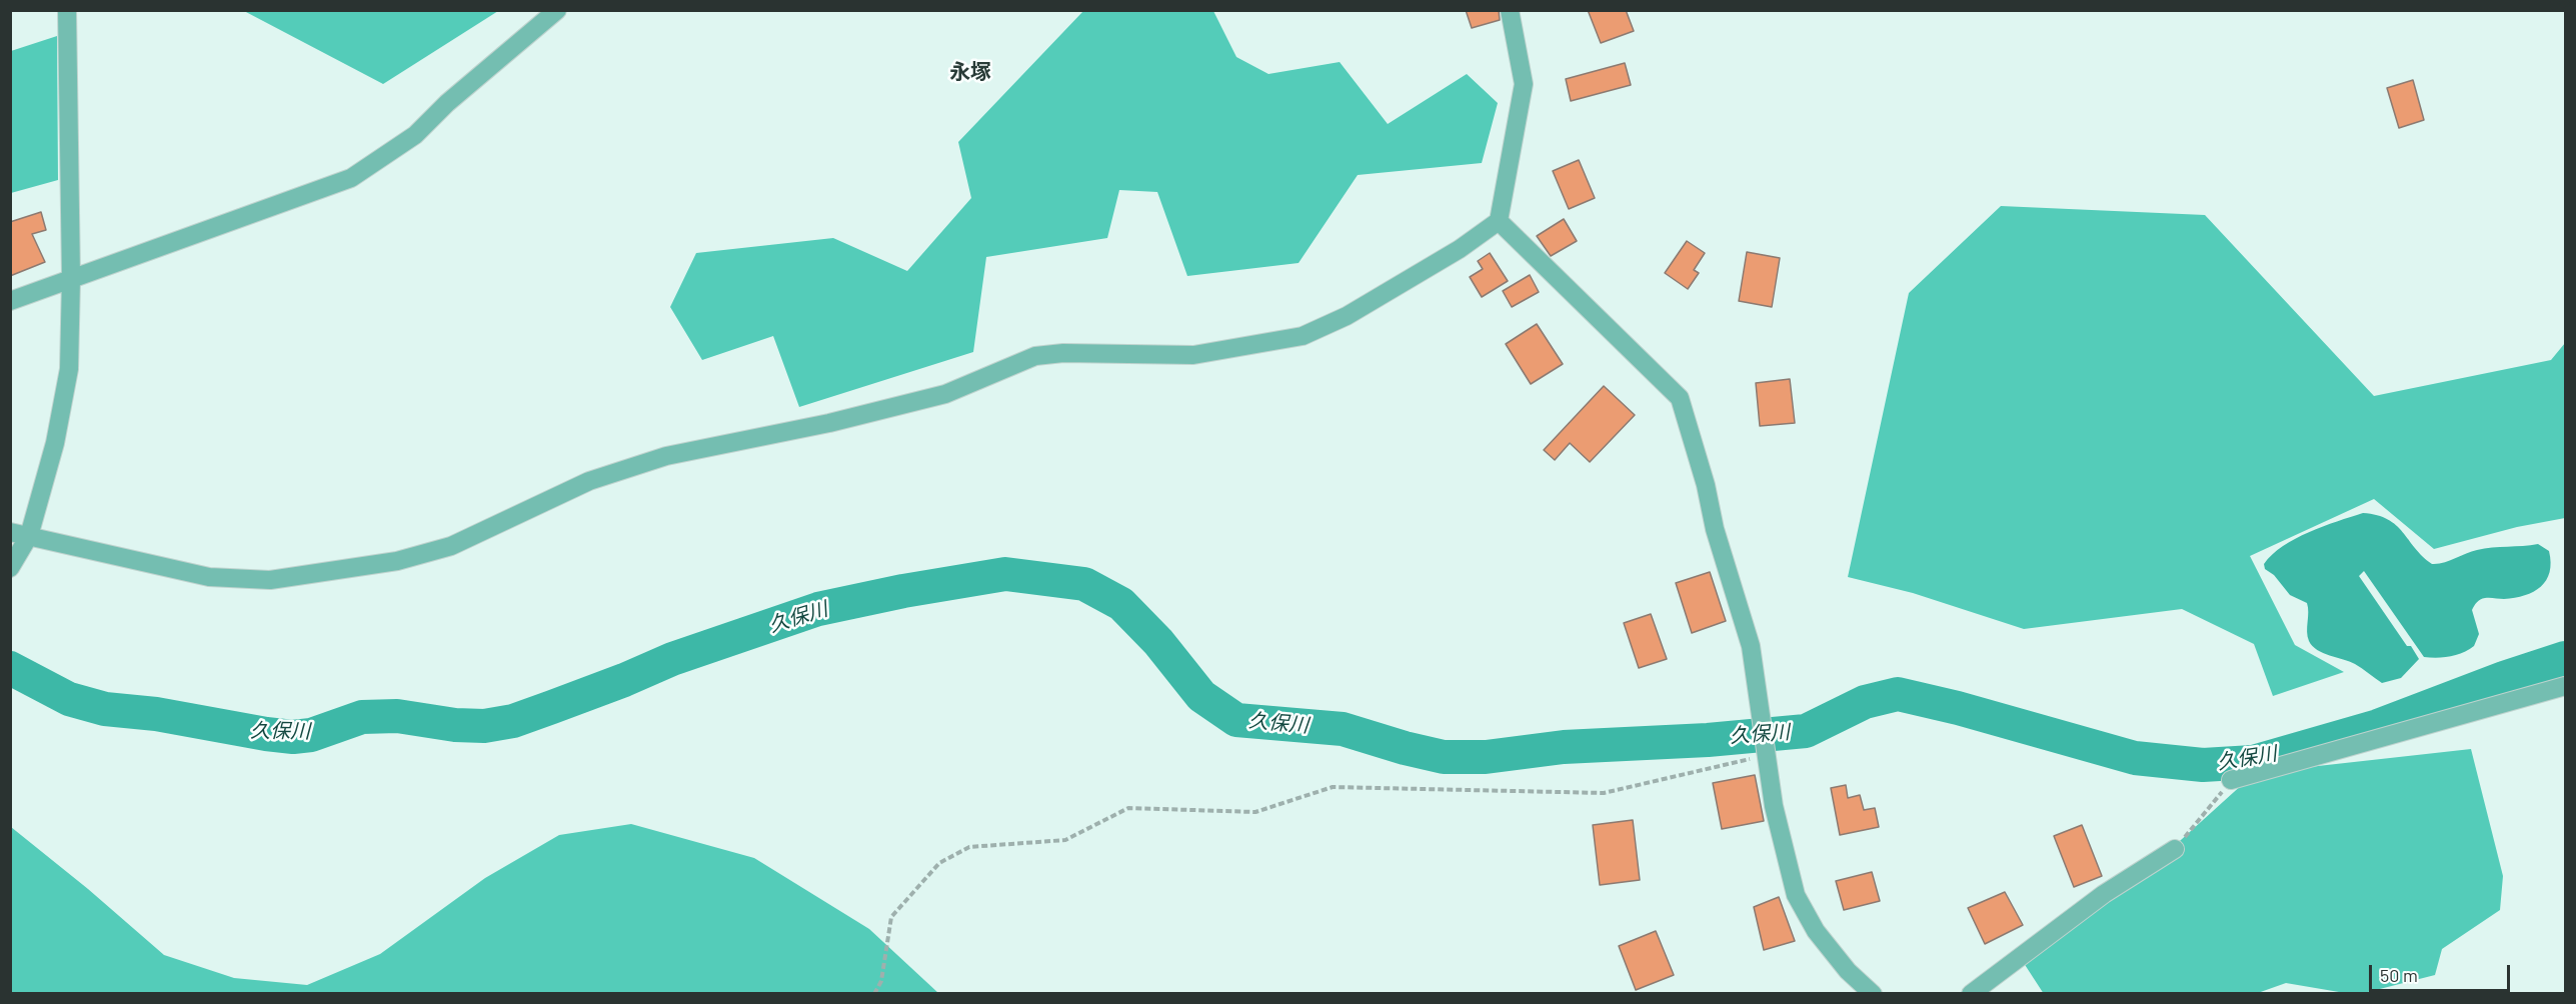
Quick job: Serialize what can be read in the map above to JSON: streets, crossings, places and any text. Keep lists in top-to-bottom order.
{
  "districts": ["永塚"],
  "water": ["久保川"],
  "scale_bar": "50 m"
}
